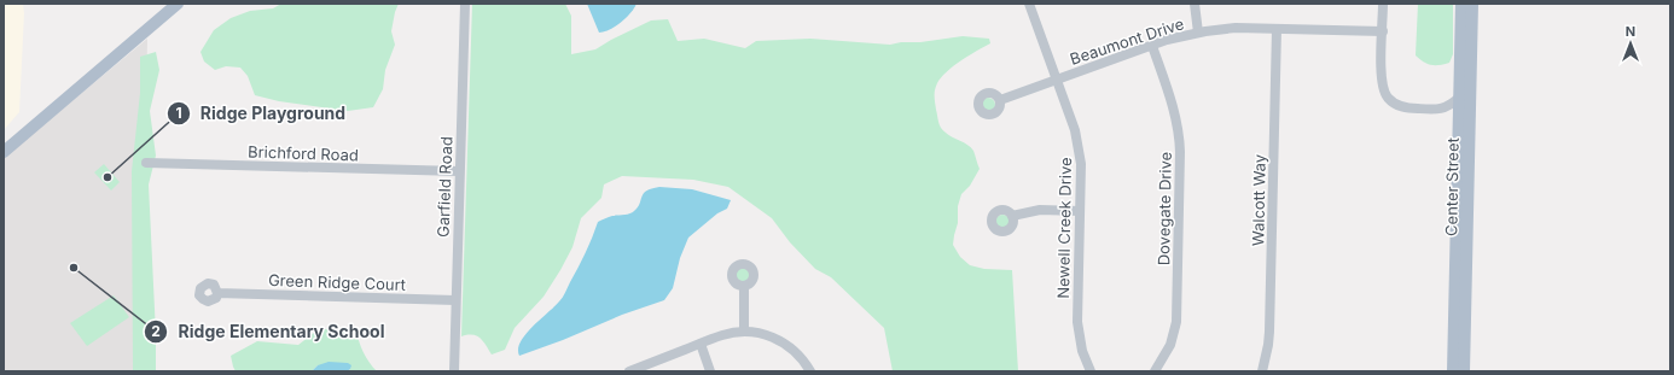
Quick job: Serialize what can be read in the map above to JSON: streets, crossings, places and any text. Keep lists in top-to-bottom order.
{
  "streets": {
    "main road": ["Center Street"],
    "street": [
      "Beaumont Drive",
      "Brichford Road",
      "Garfield Road",
      "Walcott Way",
      "Dovegate Drive",
      "Newell Creek Drive",
      "Green Ridge Court"
    ]
  },
  "crossings": [
    ["Beaumont Drive", "Walcott Way"],
    ["Beaumont Drive", "Dovegate Drive"],
    ["Beaumont Drive", "Newell Creek Drive"],
    ["Brichford Road", "Garfield Road"],
    ["Garfield Road", "Green Ridge Court"]
  ],
  "places": ["Ridge Playground", "Ridge Elementary School"],
  "north": "top"
}
